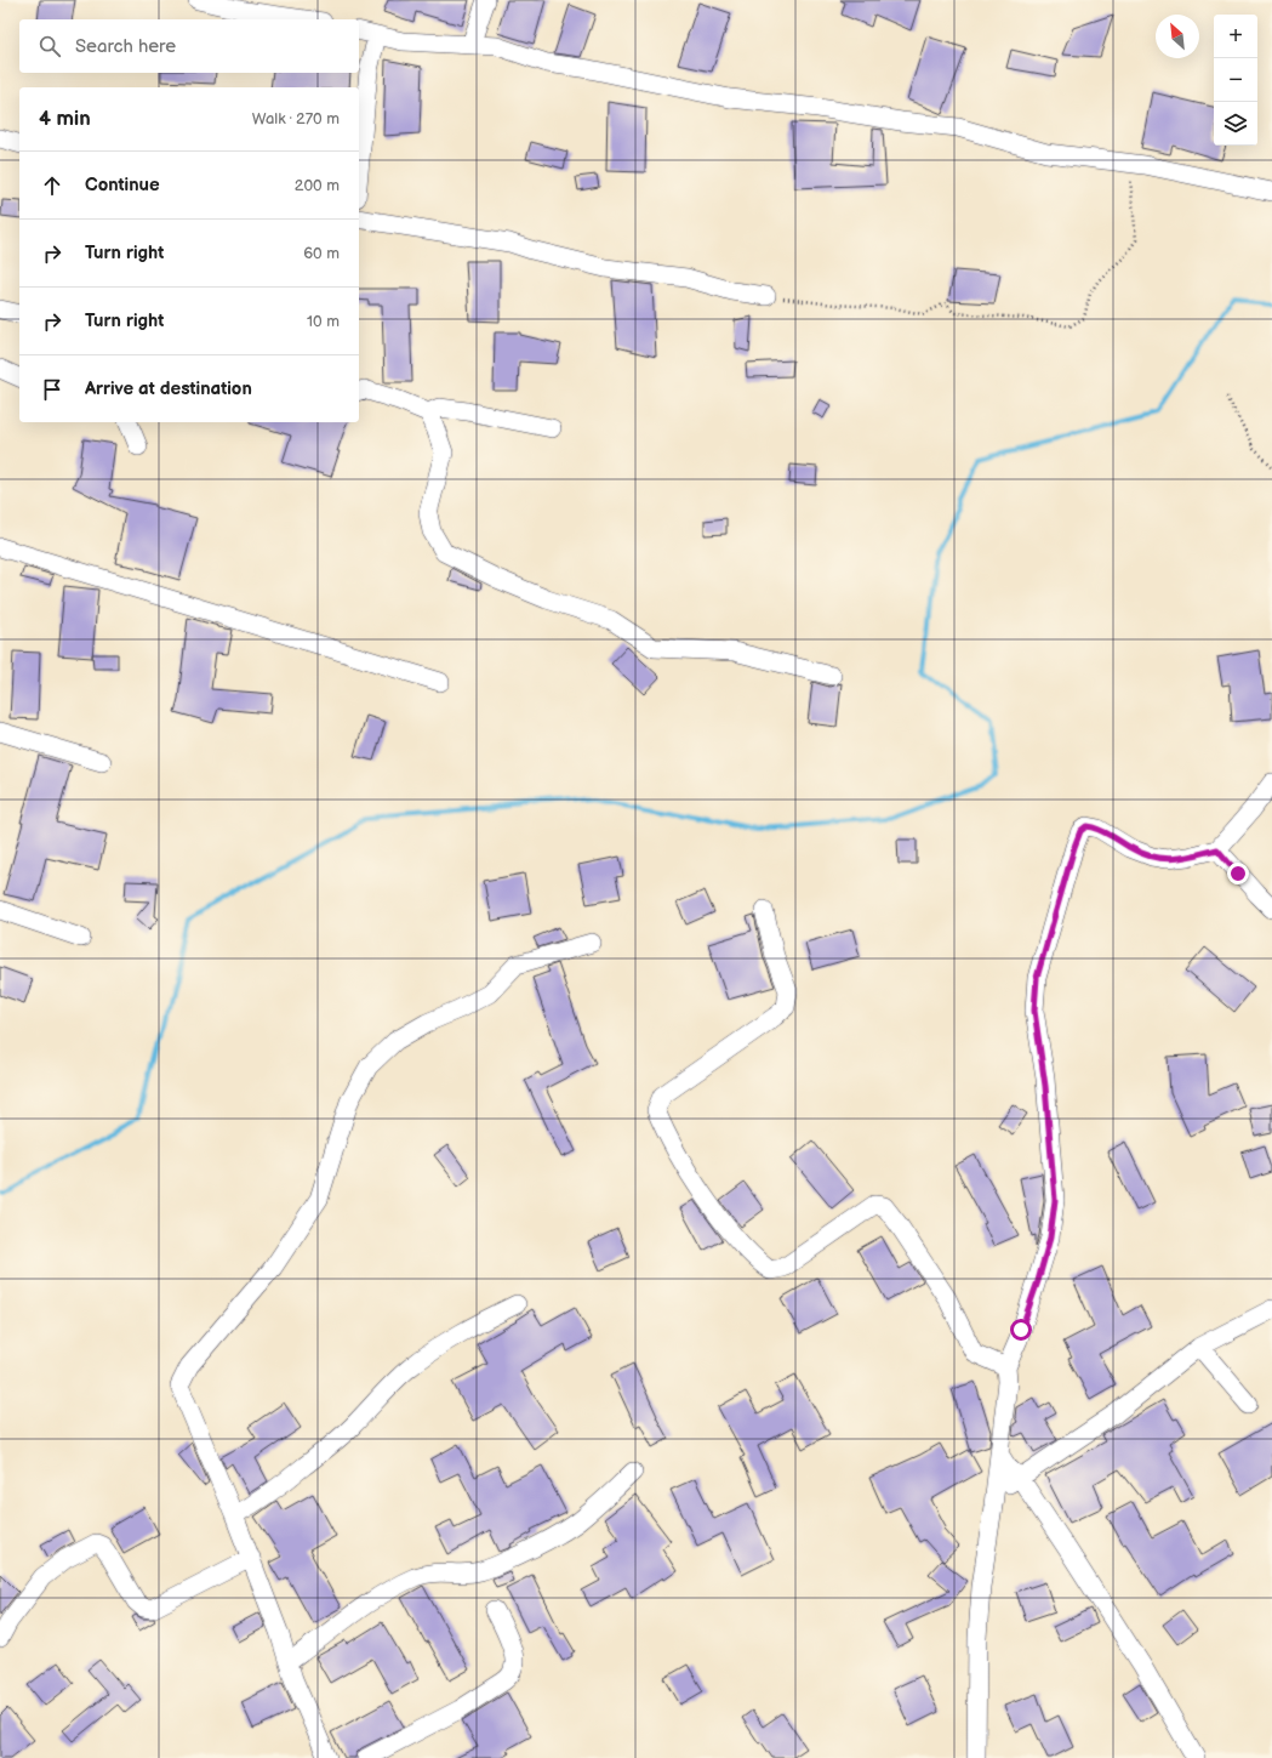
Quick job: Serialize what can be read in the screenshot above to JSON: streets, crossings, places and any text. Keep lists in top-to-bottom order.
{
  "north": "top left",
  "page": {
    "map_buttons": ["+", "−"],
    "search": "Search here",
    "heading": ["4 min", "Walk · 270 m"],
    "list": [
      ["Continue", "200 m"],
      ["Turn right", "60 m"],
      ["Turn right", "10 m"],
      "Arrive at destination"
    ]
  }
}
